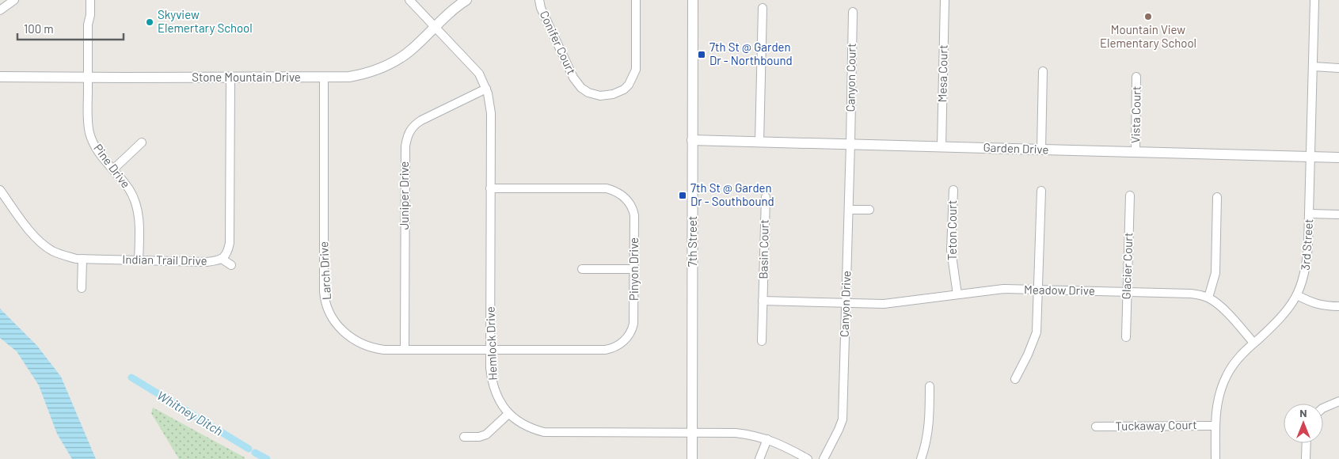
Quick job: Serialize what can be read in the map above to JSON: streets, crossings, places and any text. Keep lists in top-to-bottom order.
{
  "streets": {
    "street": [
      "Conifer Court",
      "Mesa Court",
      "Stone Mountain Drive",
      "Canyon Court",
      "Vista Court",
      "Garden Drive",
      "Pine Drive",
      "Juniper Drive",
      "Teton Court",
      "7th Street",
      "3rd Street",
      "Basin Court",
      "Indian Trail Drive",
      "Glacier Court",
      "Pinyon Drive",
      "Larch Drive",
      "Meadow Drive",
      "Canyon Drive",
      "Hemlock Drive",
      "Tuckaway Court"
    ]
  },
  "crossings": [
    ["Mesa Court", "Garden Drive"],
    ["Stone Mountain Drive", "Pine Drive"],
    ["Stone Mountain Drive", "Indian Trail Drive"],
    ["Stone Mountain Drive", "Larch Drive"],
    ["Stone Mountain Drive", "Hemlock Drive"],
    ["Canyon Court", "Garden Drive"],
    ["Canyon Court", "Canyon Drive"],
    ["Vista Court", "Garden Drive"],
    ["Garden Drive", "7th Street"],
    ["Garden Drive", "3rd Street"],
    ["Garden Drive", "Canyon Drive"],
    ["Pine Drive", "Indian Trail Drive"],
    ["Juniper Drive", "Larch Drive"],
    ["Juniper Drive", "Hemlock Drive"],
    ["Teton Court", "Meadow Drive"],
    ["7th Street", "Hemlock Drive"],
    ["3rd Street", "Meadow Drive"],
    ["3rd Street", "Tuckaway Court"],
    ["Glacier Court", "Meadow Drive"],
    ["Pinyon Drive", "Larch Drive"],
    ["Pinyon Drive", "Hemlock Drive"],
    ["Larch Drive", "Hemlock Drive"],
    ["Meadow Drive", "Canyon Drive"]
  ],
  "water": ["Whitney Ditch"],
  "places": {
    "other": ["Mountain View Elementary School", "Skyview Elemertary School"],
    "transit": ["7th St @ Garden Dr - Northbound", "7th St @ Garden Dr - Southbound"]
  },
  "scale_bar": "100 m",
  "north": "top"
}
